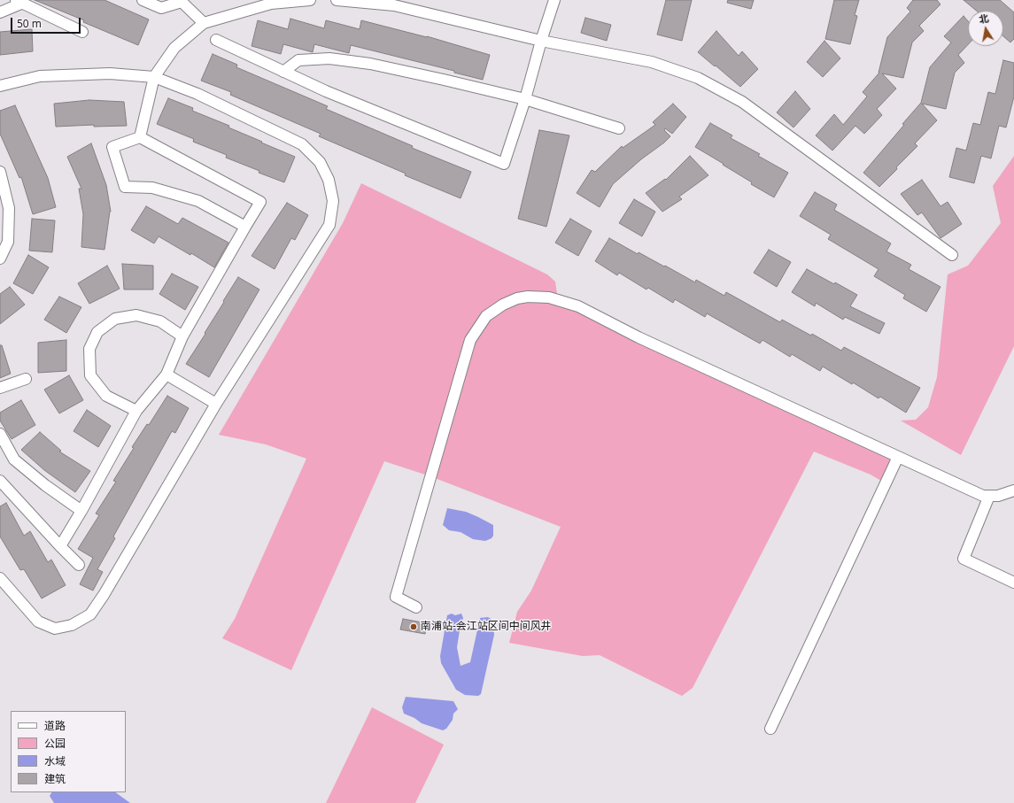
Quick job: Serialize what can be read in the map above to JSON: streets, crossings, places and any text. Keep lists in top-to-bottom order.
{
  "places": ["南浦站-会江站区间中间风井"],
  "legend": [
    "道路",
    "公园",
    "水域",
    "建筑"
  ],
  "scale_bar": "50 m",
  "north": "top"
}
